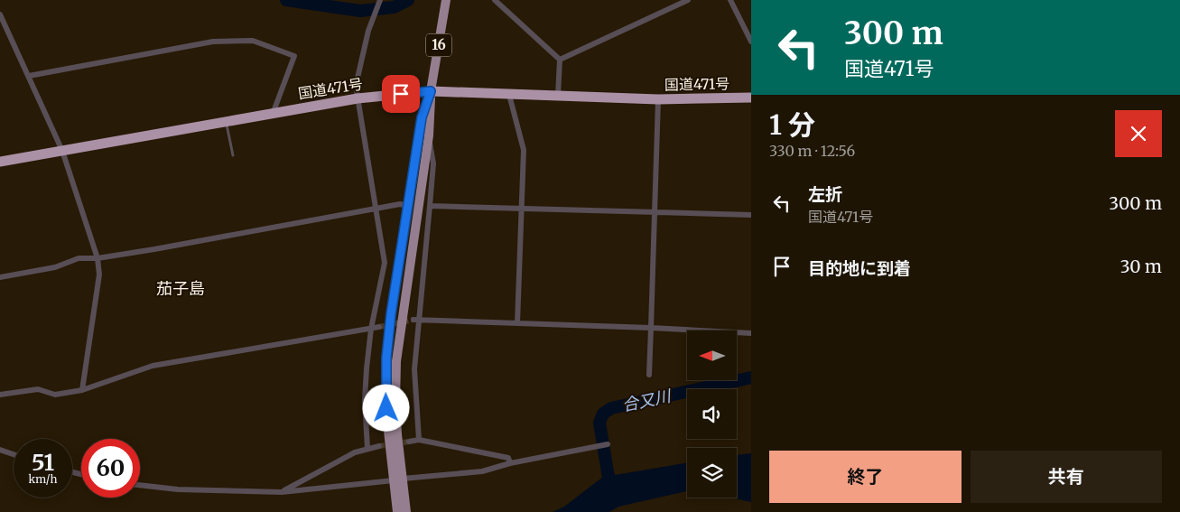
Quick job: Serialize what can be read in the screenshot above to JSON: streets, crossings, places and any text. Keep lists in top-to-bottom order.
{
  "streets": {
    "highway": ["国道471号"],
    "main road": ["16"]
  },
  "crossings": [
    ["16", "国道471号"]
  ],
  "districts": ["茄子島"],
  "water": ["合又川"],
  "north": "left",
  "page": {
    "turn": ["300 m", "国道471号"],
    "heading": ["1 分", "330 m · 12:56"],
    "list": [
      {
        "name": "左折",
        "note": "国道471号",
        "value": "300 m"
      },
      {
        "name": "目的地に到着",
        "value": "30 m"
      }
    ],
    "speed": "51 km/h",
    "limit": "60",
    "buttons": ["終了", "共有"]
  }
}
